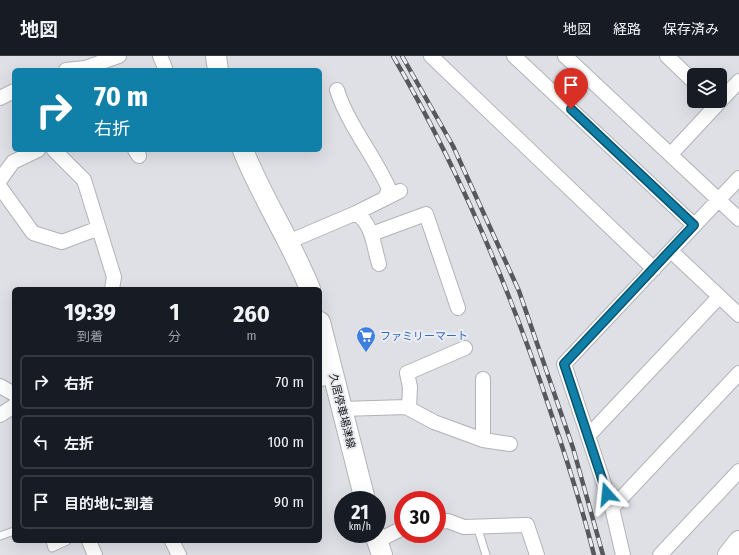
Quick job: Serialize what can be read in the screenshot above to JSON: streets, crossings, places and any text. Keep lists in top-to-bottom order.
{
  "streets": {
    "main road": ["久居停車場津線"]
  },
  "places": {
    "supermarket": ["ファミリーマート"]
  },
  "page": {
    "header": "地図",
    "nav": ["地図", "経路", "保存済み"],
    "turn": ["70 m", "右折"],
    "eta": [
      "19:39",
      "到着",
      "1",
      "分",
      "260",
      "m"
    ],
    "list": [
      {
        "name": "右折",
        "value": "70 m"
      },
      {
        "name": "左折",
        "value": "100 m"
      },
      {
        "name": "目的地に到着",
        "value": "90 m"
      }
    ],
    "speed": "21 km/h",
    "limit": "30"
  }
}
